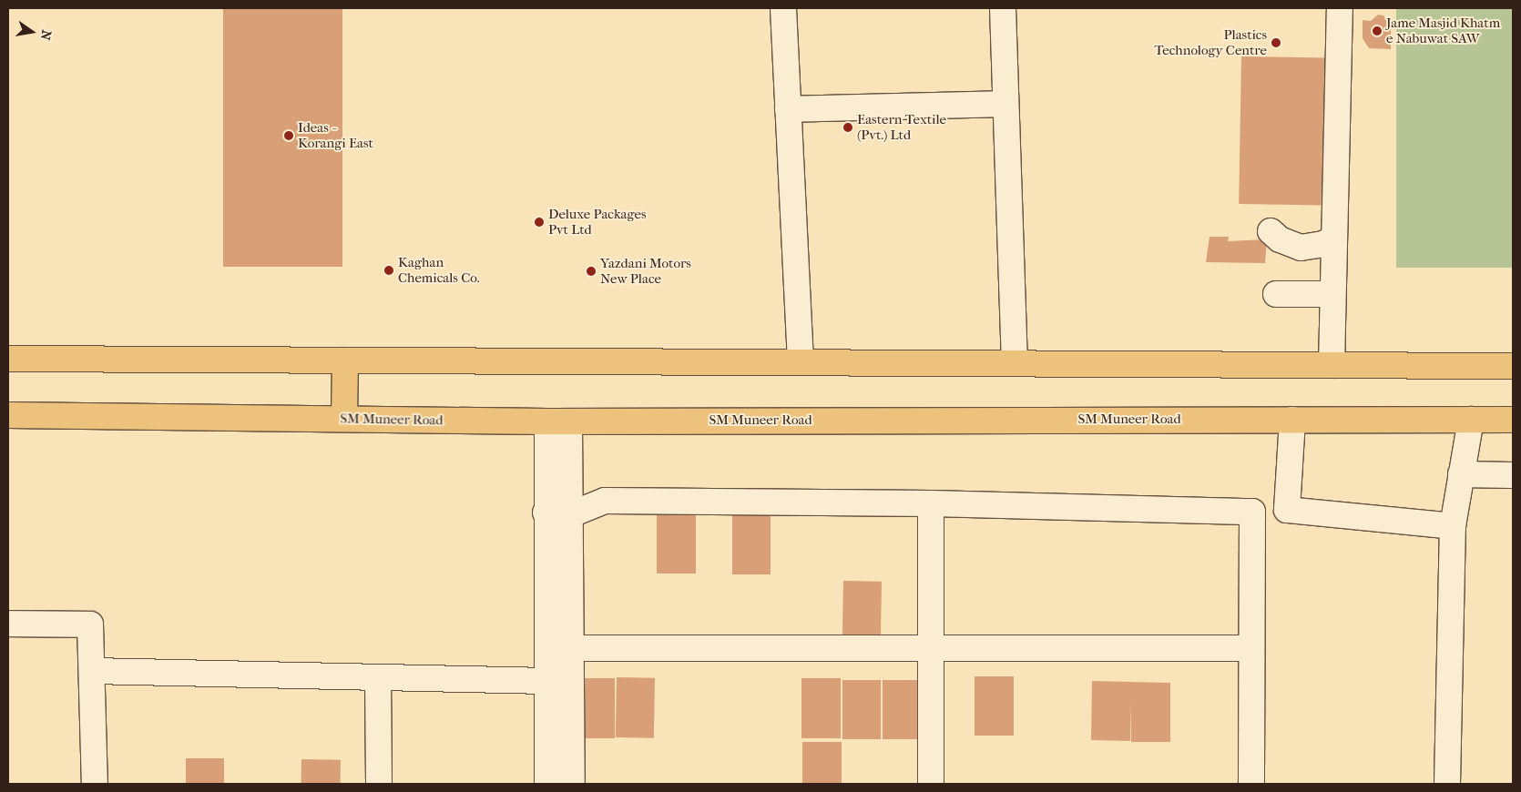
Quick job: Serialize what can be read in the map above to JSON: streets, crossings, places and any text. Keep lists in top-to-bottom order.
{
  "streets": {
    "main road": ["SM Muneer Road"]
  },
  "places": [
    "Jame Masjid Khatm e Nabuwat SAW",
    "Plastics Technology Centre",
    "Eastern Textile (Pvt.) Ltd",
    "Ideas - Korangi East",
    "Deluxe Packages Pvt Ltd",
    "Kaghan Chemicals Co.",
    "Yazdani Motors New Place"
  ],
  "north": "right"
}
